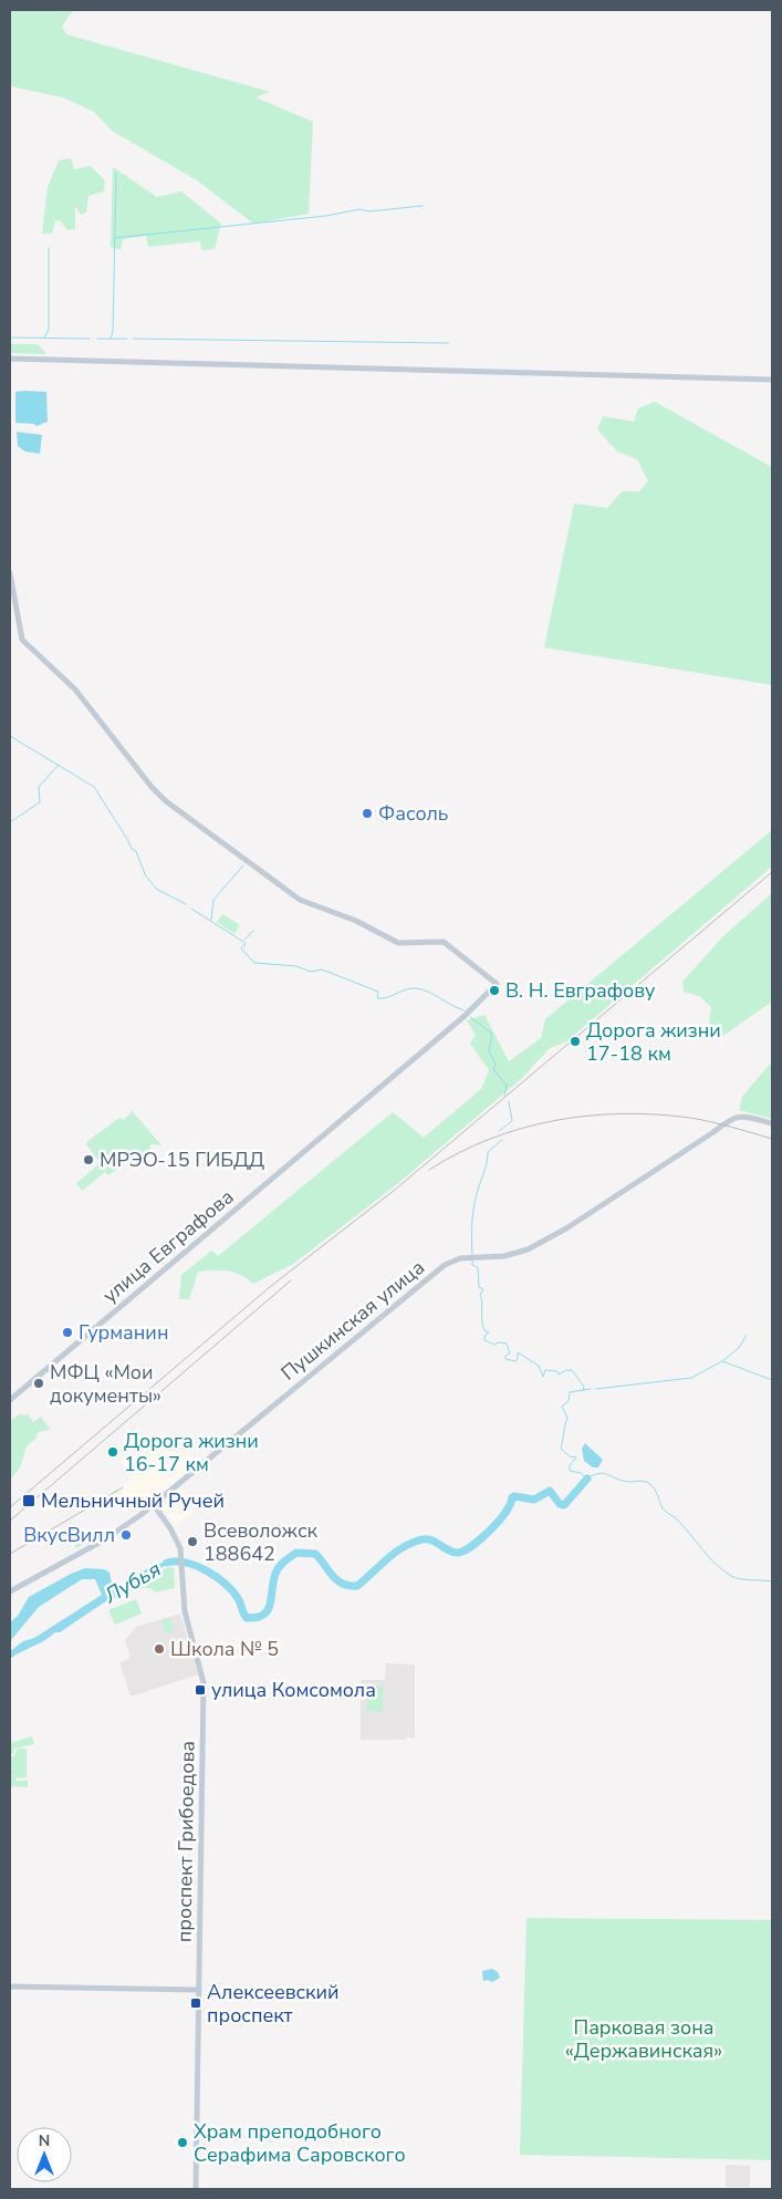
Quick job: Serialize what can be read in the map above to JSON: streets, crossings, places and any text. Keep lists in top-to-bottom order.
{
  "streets": {
    "street": ["улица Евграфова", "Пушкинская улица", "проспект Грибоедова"]
  },
  "crossings": [
    ["Пушкинская улица", "проспект Грибоедова"]
  ],
  "water": ["Лубья"],
  "parks": ["Парковая зона «Державинская»"],
  "places": {
    "other": [
      "Фасоль",
      "В. Н. Евграфову",
      "Дорога жизни 17-18 км",
      "МРЭО-15 ГИБДД",
      "Гурманин",
      "МФЦ «Мои документы»",
      "Дорога жизни 16-17 км",
      "ВкусВилл",
      "Всеволожск 188642",
      "Школа № 5",
      "Храм преподобного Серафима Саровского"
    ],
    "transit": ["Мельничный Ручей", "улица Комсомола", "Алексеевский проспект"]
  },
  "north": "top"
}
